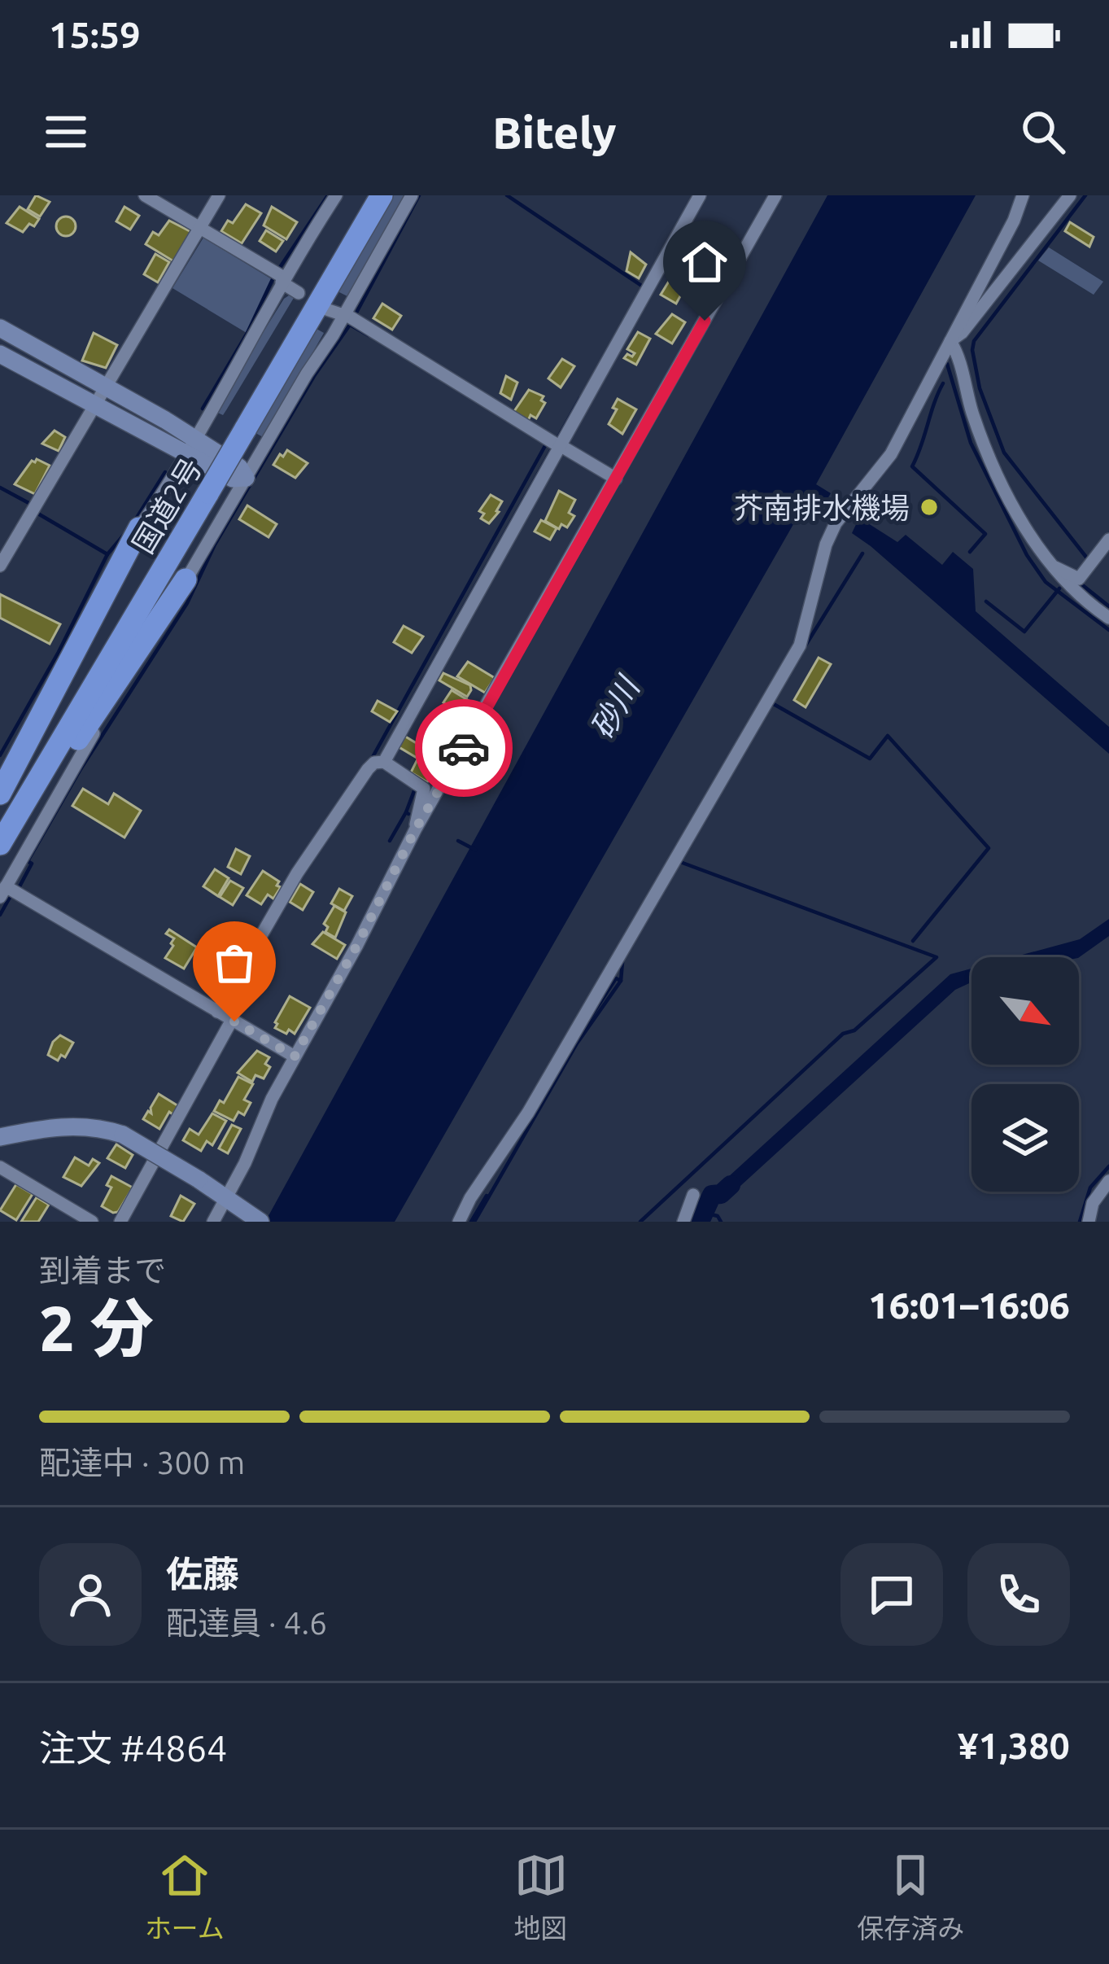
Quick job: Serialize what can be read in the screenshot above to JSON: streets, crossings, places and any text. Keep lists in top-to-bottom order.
{
  "streets": {
    "highway": ["国道2号"]
  },
  "water": ["砂川"],
  "places": ["芥南排水機場"],
  "north": "bottom right",
  "page": {
    "status": "15:59",
    "header": "Bitely",
    "heading": ["2 分", "到着まで", "16:01–16:06"],
    "panel": [
      "佐藤",
      "配達員 · 4.6",
      "注文 #4864",
      "¥1,380"
    ],
    "bar": "配達中 · 300 m",
    "tabs": ["ホーム", "地図", "保存済み"]
  }
}
